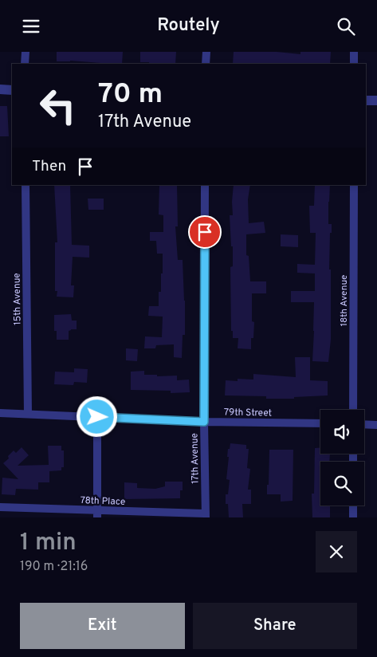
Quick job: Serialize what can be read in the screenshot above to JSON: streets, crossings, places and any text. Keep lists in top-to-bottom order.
{
  "streets": {
    "street": [
      "15th Avenue",
      "18th Avenue",
      "79th Street",
      "17th Avenue",
      "78th Place"
    ]
  },
  "crossings": [
    ["15th Avenue", "79th Street"],
    ["79th Street", "17th Avenue"],
    ["17th Avenue", "78th Place"]
  ],
  "page": {
    "header": "Routely",
    "turn": ["70 m", "17th Avenue"],
    "then": "Then",
    "heading": ["1 min", "190 m · 21:16"],
    "buttons": ["Exit", "Share"]
  }
}
